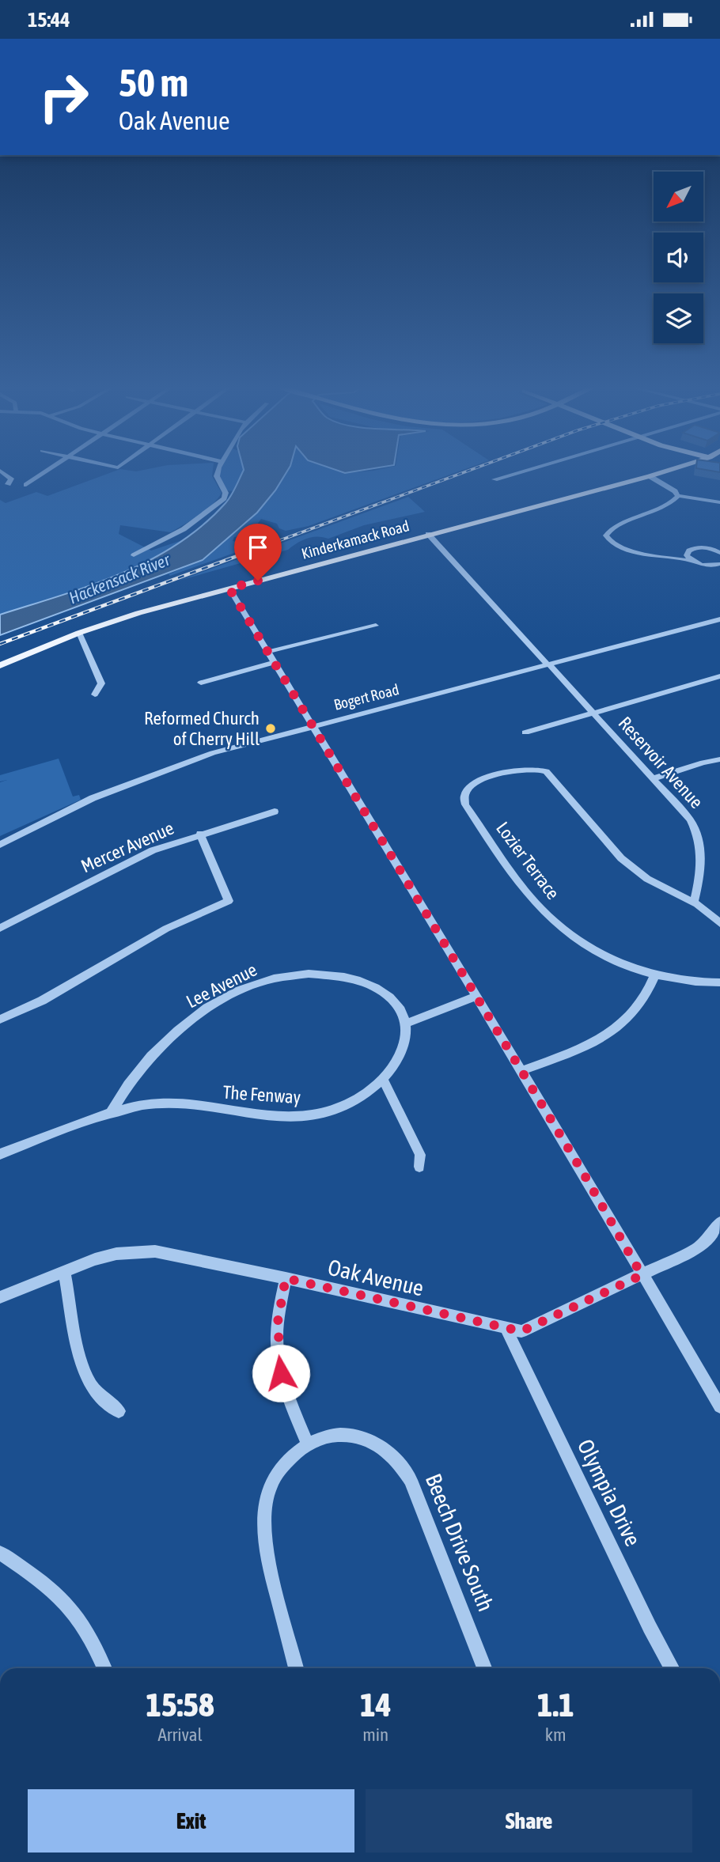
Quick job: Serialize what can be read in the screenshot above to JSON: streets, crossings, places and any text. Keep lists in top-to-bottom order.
{
  "streets": {
    "main road": ["Kinderkamack Road"],
    "street": [
      "Bogert Road",
      "Reservoir Avenue",
      "Mercer Avenue",
      "Lozier Terrace",
      "Lee Avenue",
      "The Fenway",
      "Oak Avenue",
      "Olympia Drive",
      "Beech Drive South"
    ]
  },
  "crossings": [
    ["Kinderkamack Road", "Reservoir Avenue"],
    ["Bogert Road", "Reservoir Avenue"],
    ["Reservoir Avenue", "Lozier Terrace"],
    ["Lee Avenue", "The Fenway"],
    ["Oak Avenue", "Olympia Drive"]
  ],
  "water": ["Hackensack River"],
  "places": ["Reformed Church of Cherry Hill"],
  "north": "bottom left",
  "page": {
    "status": "15:44",
    "turn": ["50 m", "Oak Avenue"],
    "eta": [
      "15:58",
      "Arrival",
      "14",
      "min",
      "1.1",
      "km"
    ],
    "buttons": ["Exit", "Share"]
  }
}
